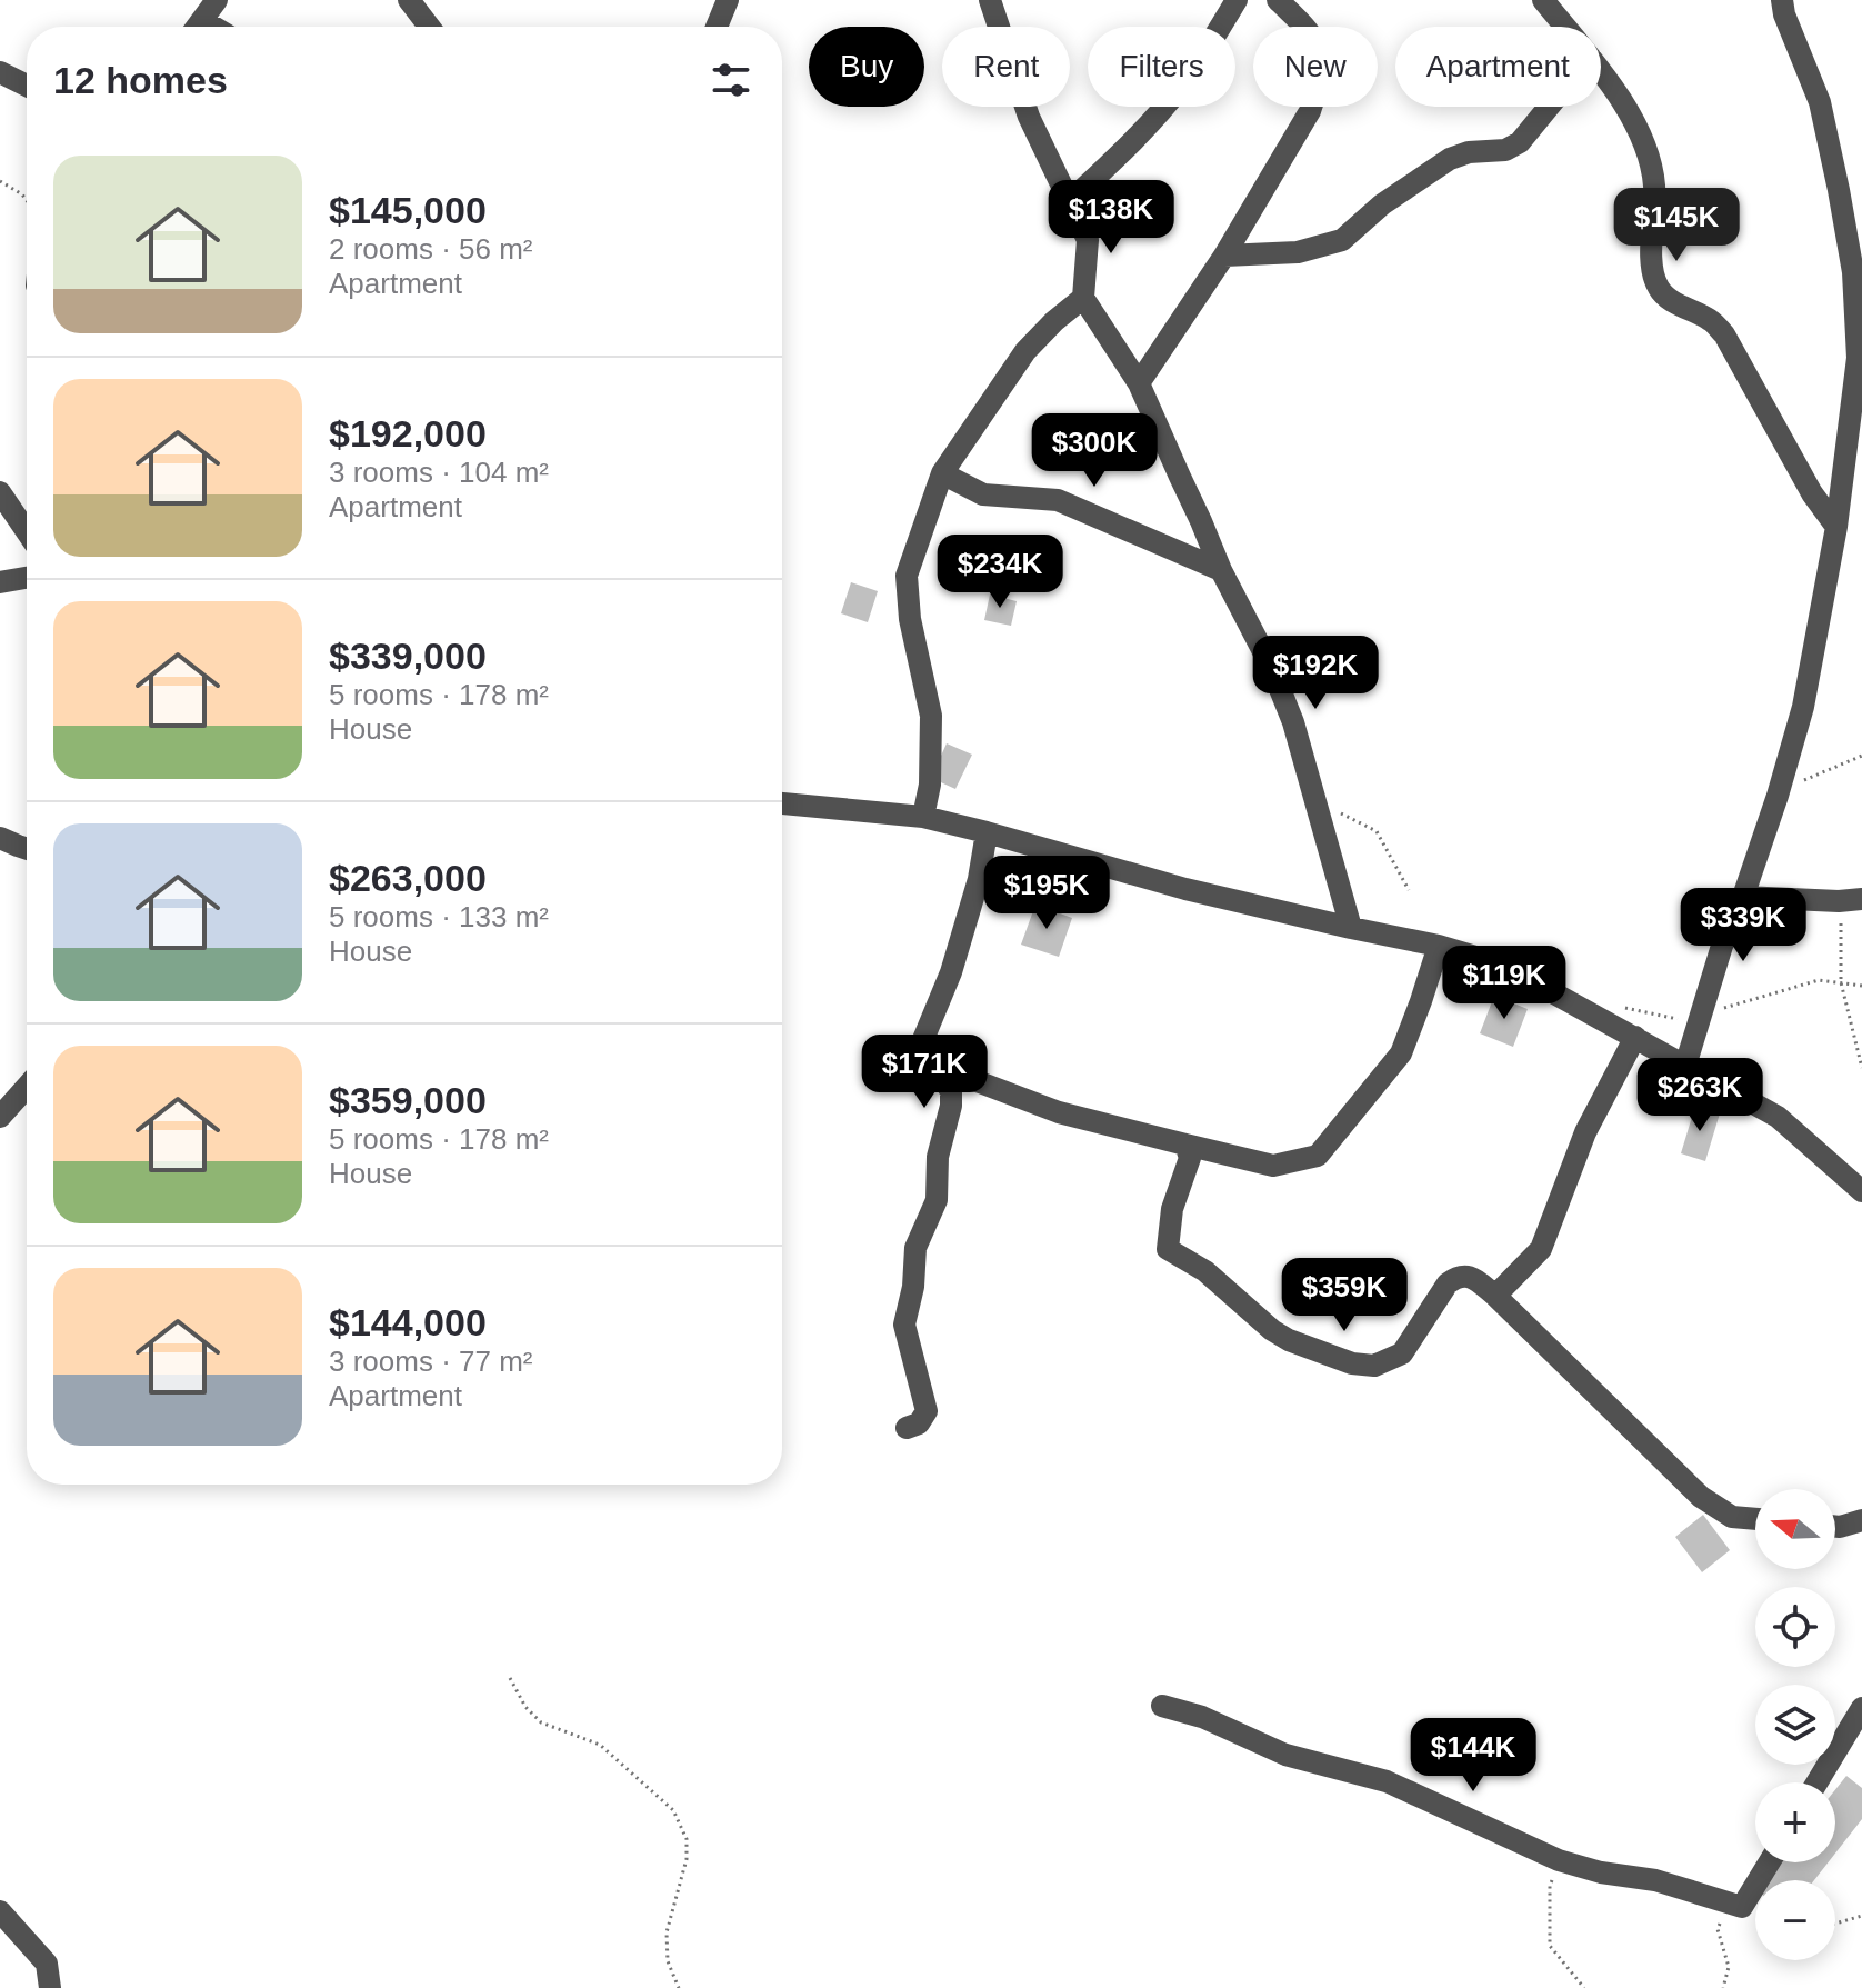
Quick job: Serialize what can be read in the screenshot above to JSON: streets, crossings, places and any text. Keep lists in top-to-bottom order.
{
  "north": "left",
  "page": {
    "chip": [
      "Buy",
      "Rent",
      "Filters",
      "New",
      "Apartment"
    ],
    "heading": "12 homes",
    "list": [
      {
        "name": "$145,000",
        "note": "2 rooms · 56 m² · Apartment"
      },
      {
        "name": "$192,000",
        "note": "3 rooms · 104 m² · Apartment"
      },
      {
        "name": "$339,000",
        "note": "5 rooms · 178 m² · House"
      },
      {
        "name": "$263,000",
        "note": "5 rooms · 133 m² · House"
      },
      {
        "name": "$359,000",
        "note": "5 rooms · 178 m² · House"
      },
      {
        "name": "$144,000",
        "note": "3 rooms · 77 m² · Apartment"
      }
    ],
    "price": [
      "$138K",
      "$145K",
      "$300K",
      "$234K",
      "$192K",
      "$195K",
      "$339K",
      "$119K",
      "$171K",
      "$263K",
      "$359K",
      "$144K"
    ],
    "map_buttons": ["+", "−"]
  }
}
